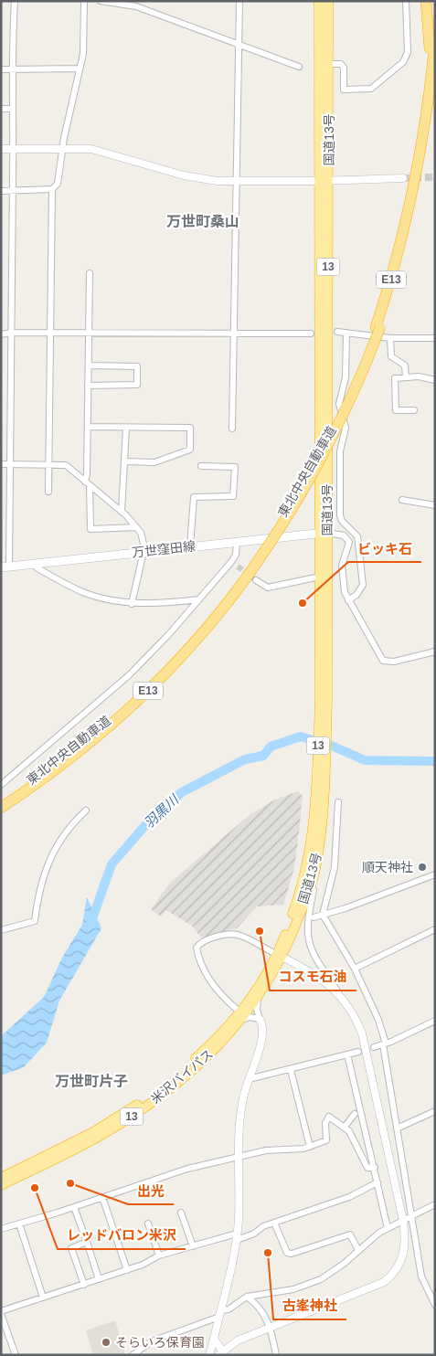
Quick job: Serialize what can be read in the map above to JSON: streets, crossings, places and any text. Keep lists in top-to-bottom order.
{
  "streets": {
    "highway": [
      "国道13号",
      "13",
      "E13",
      "東北中央自動車道",
      "米沢バイパス"
    ],
    "main road": ["万世窪田線"]
  },
  "crossings": [
    ["国道13号", "万世窪田線"],
    ["国道13号", "米沢バイパス"]
  ],
  "districts": ["万世町桑山", "万世町片子"],
  "water": ["羽黒川"],
  "places": [
    "ビッキ石",
    "順天神社",
    "コスモ石油",
    "出光",
    "レッドバロン米沢",
    "古峯神社",
    "そらいろ保育園"
  ]
}
